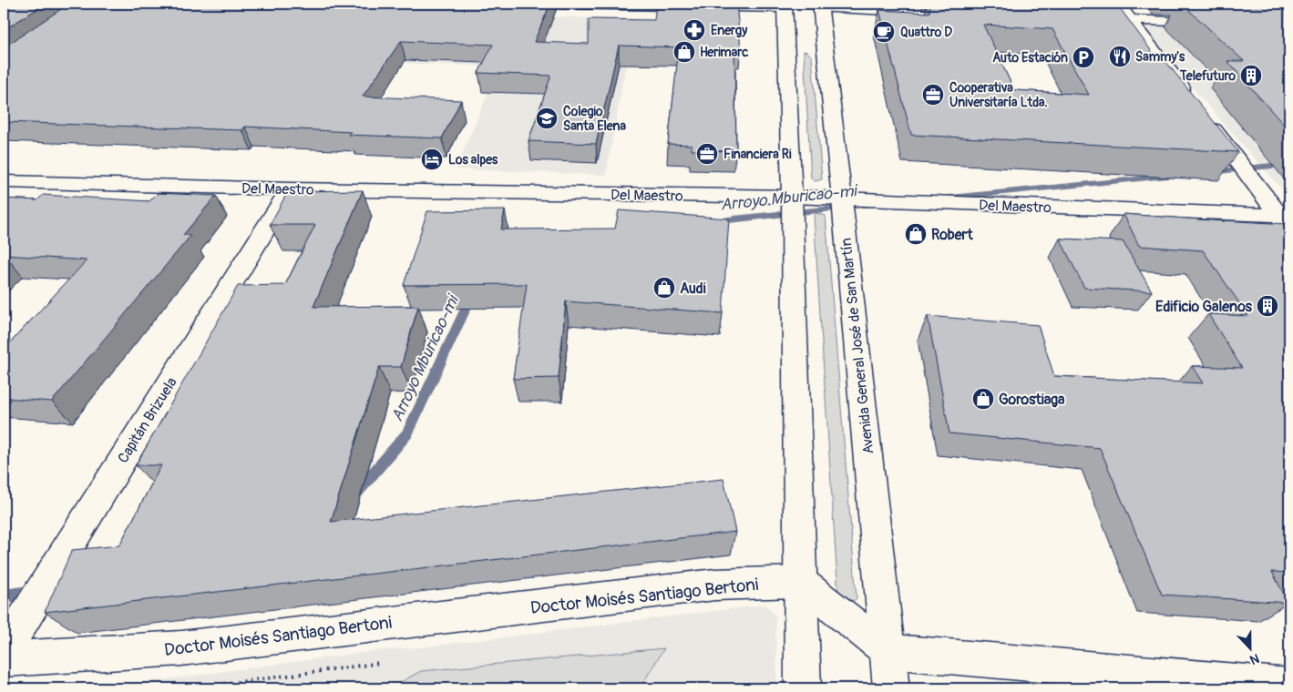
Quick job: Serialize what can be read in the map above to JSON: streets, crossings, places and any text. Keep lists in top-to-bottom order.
{
  "streets": {
    "main road": [
      "Del Maestro",
      "Avenida General José de San Martín",
      "Capitán Brizuela",
      "Doctor Moisés Santiago Bertoni"
    ]
  },
  "crossings": [
    ["Del Maestro", "Avenida General José de San Martín"],
    ["Del Maestro", "Capitán Brizuela"]
  ],
  "water": ["Arroyo Mburicao-mi"],
  "places": {
    "pharmacy": ["Energy"],
    "cafe": ["Quattro D"],
    "shop": [
      "Herimarc",
      "Robert",
      "Audi",
      "Gorostiaga"
    ],
    "restaurant": ["Sammy's"],
    "parking": ["Auto Estación"],
    "building": ["Telefuturo", "Edificio Galenos"],
    "office": ["Cooperativa Universitaría Ltda.", "Financiera Ri"],
    "school or university": ["Colegio Santa Elena"],
    "hotel": ["Los alpes"]
  },
  "north": "bottom"
}
